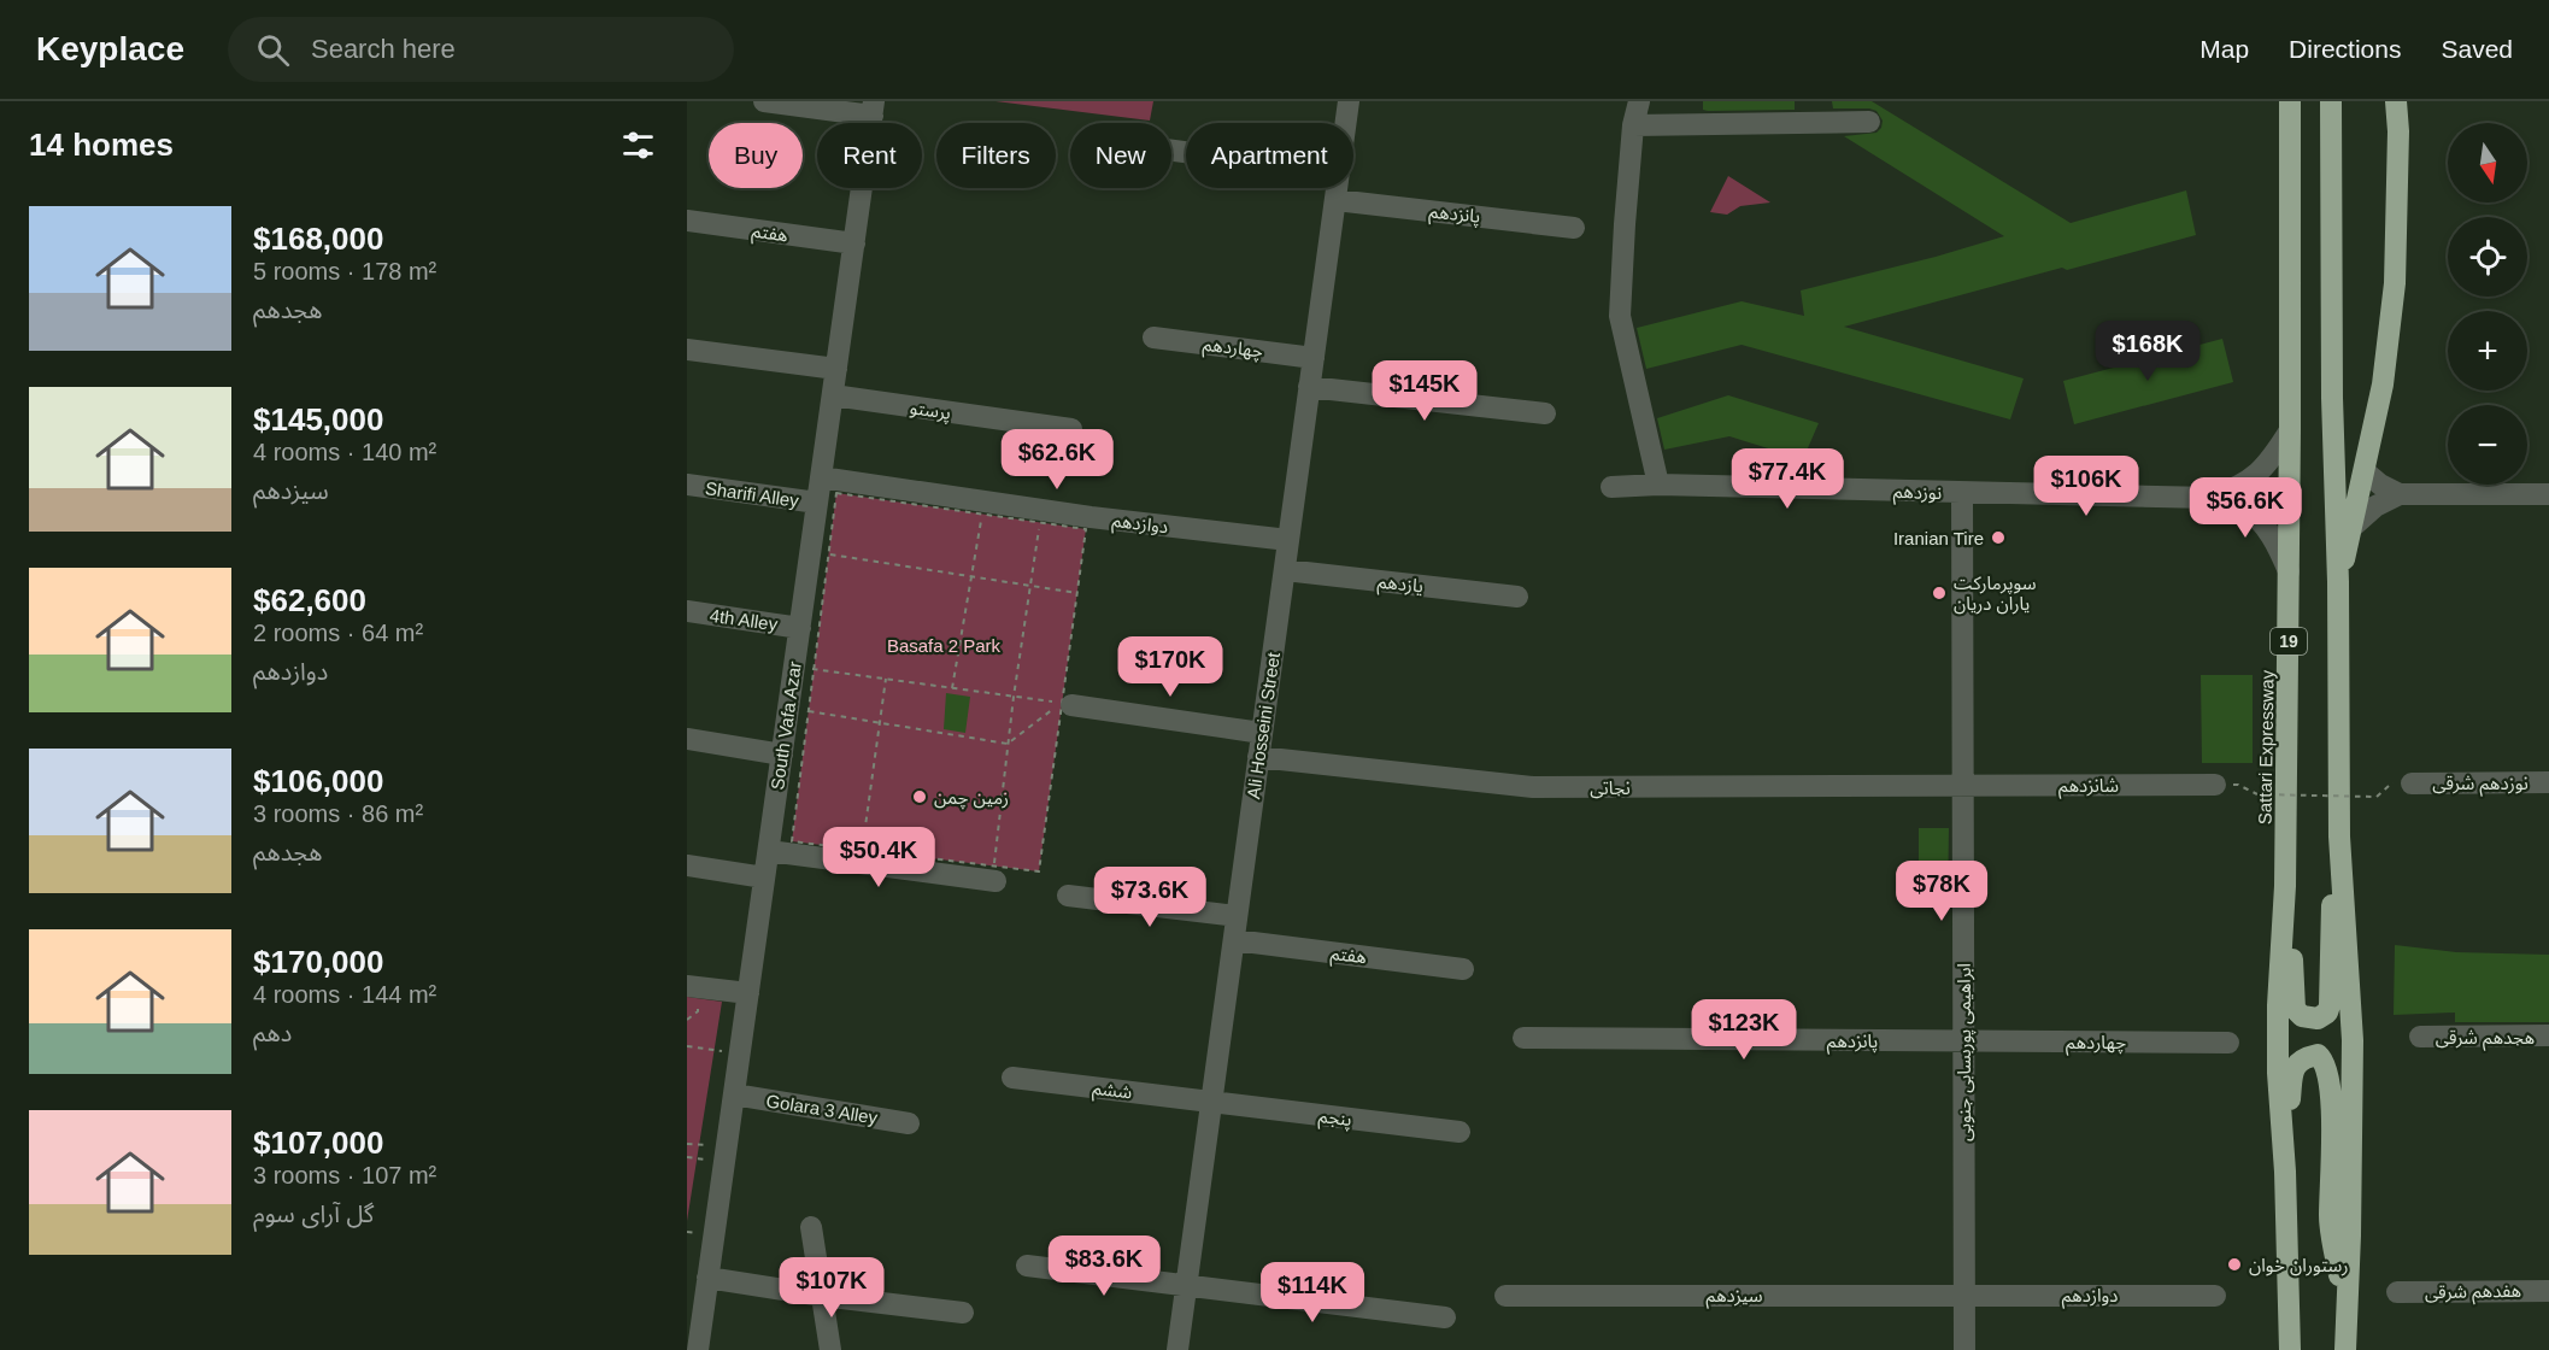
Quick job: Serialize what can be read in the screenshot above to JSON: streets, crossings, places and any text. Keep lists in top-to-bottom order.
{
  "streets": {
    "highway": ["19", "Sattari Expressway"],
    "street": [
      "پانزدهم",
      "هفتم",
      "چهاردهم",
      "پرستو",
      "نوزدهم",
      "Sharifi Alley",
      "دوازدهم",
      "یازدهم",
      "4th Alley",
      "South Vafa Azar",
      "Ali Hosseini Street",
      "نوزدهم شرقی",
      "شانزدهم",
      "نجاتی",
      "هجدهم شرقی",
      "ابراهیمی پوربسابی جنوبی",
      "ششم",
      "Golara 3 Alley",
      "پنجم",
      "هفدهم شرقی",
      "سیزدهم"
    ]
  },
  "crossings": [
    ["پانزدهم", "چهاردهم"],
    ["پانزدهم", "Ali Hosseini Street"],
    ["پانزدهم", "ابراهیمی پوربسابی جنوبی"],
    ["هفتم", "South Vafa Azar"],
    ["هفتم", "Ali Hosseini Street"],
    ["چهاردهم", "Ali Hosseini Street"],
    ["چهاردهم", "ابراهیمی پوربسابی جنوبی"],
    ["پرستو", "South Vafa Azar"],
    ["نوزدهم", "ابراهیمی پوربسابی جنوبی"],
    ["Sharifi Alley", "South Vafa Azar"],
    ["دوازدهم", "South Vafa Azar"],
    ["دوازدهم", "Ali Hosseini Street"],
    ["دوازدهم", "ابراهیمی پوربسابی جنوبی"],
    ["دوازدهم", "سیزدهم"],
    ["یازدهم", "Ali Hosseini Street"],
    ["4th Alley", "South Vafa Azar"],
    ["South Vafa Azar", "Golara 3 Alley"],
    ["Ali Hosseini Street", "نجاتی"],
    ["Ali Hosseini Street", "ششم"],
    ["Ali Hosseini Street", "پنجم"],
    ["شانزدهم", "نجاتی"],
    ["شانزدهم", "ابراهیمی پوربسابی جنوبی"],
    ["نجاتی", "ابراهیمی پوربسابی جنوبی"],
    ["ابراهیمی پوربسابی جنوبی", "سیزدهم"],
    ["ششم", "پنجم"]
  ],
  "parks": ["Basafa 2 Park"],
  "places": [
    "Iranian Tire",
    "سوپرمارکت یاران دریان",
    "زمین چمن",
    "رستوران خوان"
  ],
  "north": "bottom",
  "page": {
    "header": "Keyplace",
    "search": "Search here",
    "nav": ["Map", "Directions", "Saved"],
    "heading": "14 homes",
    "map_buttons": ["+", "−"],
    "chip": [
      "Buy",
      "Rent",
      "Filters",
      "New",
      "Apartment"
    ],
    "list": [
      {
        "name": "$168,000",
        "note": "5 rooms · 178 m² · هجدهم"
      },
      {
        "name": "$145,000",
        "note": "4 rooms · 140 m² · سیزدهم"
      },
      {
        "name": "$62,600",
        "note": "2 rooms · 64 m² · دوازدهم"
      },
      {
        "name": "$106,000",
        "note": "3 rooms · 86 m² · هجدهم"
      },
      {
        "name": "$170,000",
        "note": "4 rooms · 144 m² · دهم"
      },
      {
        "name": "$107,000",
        "note": "3 rooms · 107 m² · گل آرای سوم"
      }
    ],
    "price": [
      "$168K",
      "$145K",
      "$62.6K",
      "$77.4K",
      "$106K",
      "$56.6K",
      "$170K",
      "$50.4K",
      "$78K",
      "$73.6K",
      "$123K",
      "$83.6K",
      "$107K",
      "$114K"
    ]
  }
}
